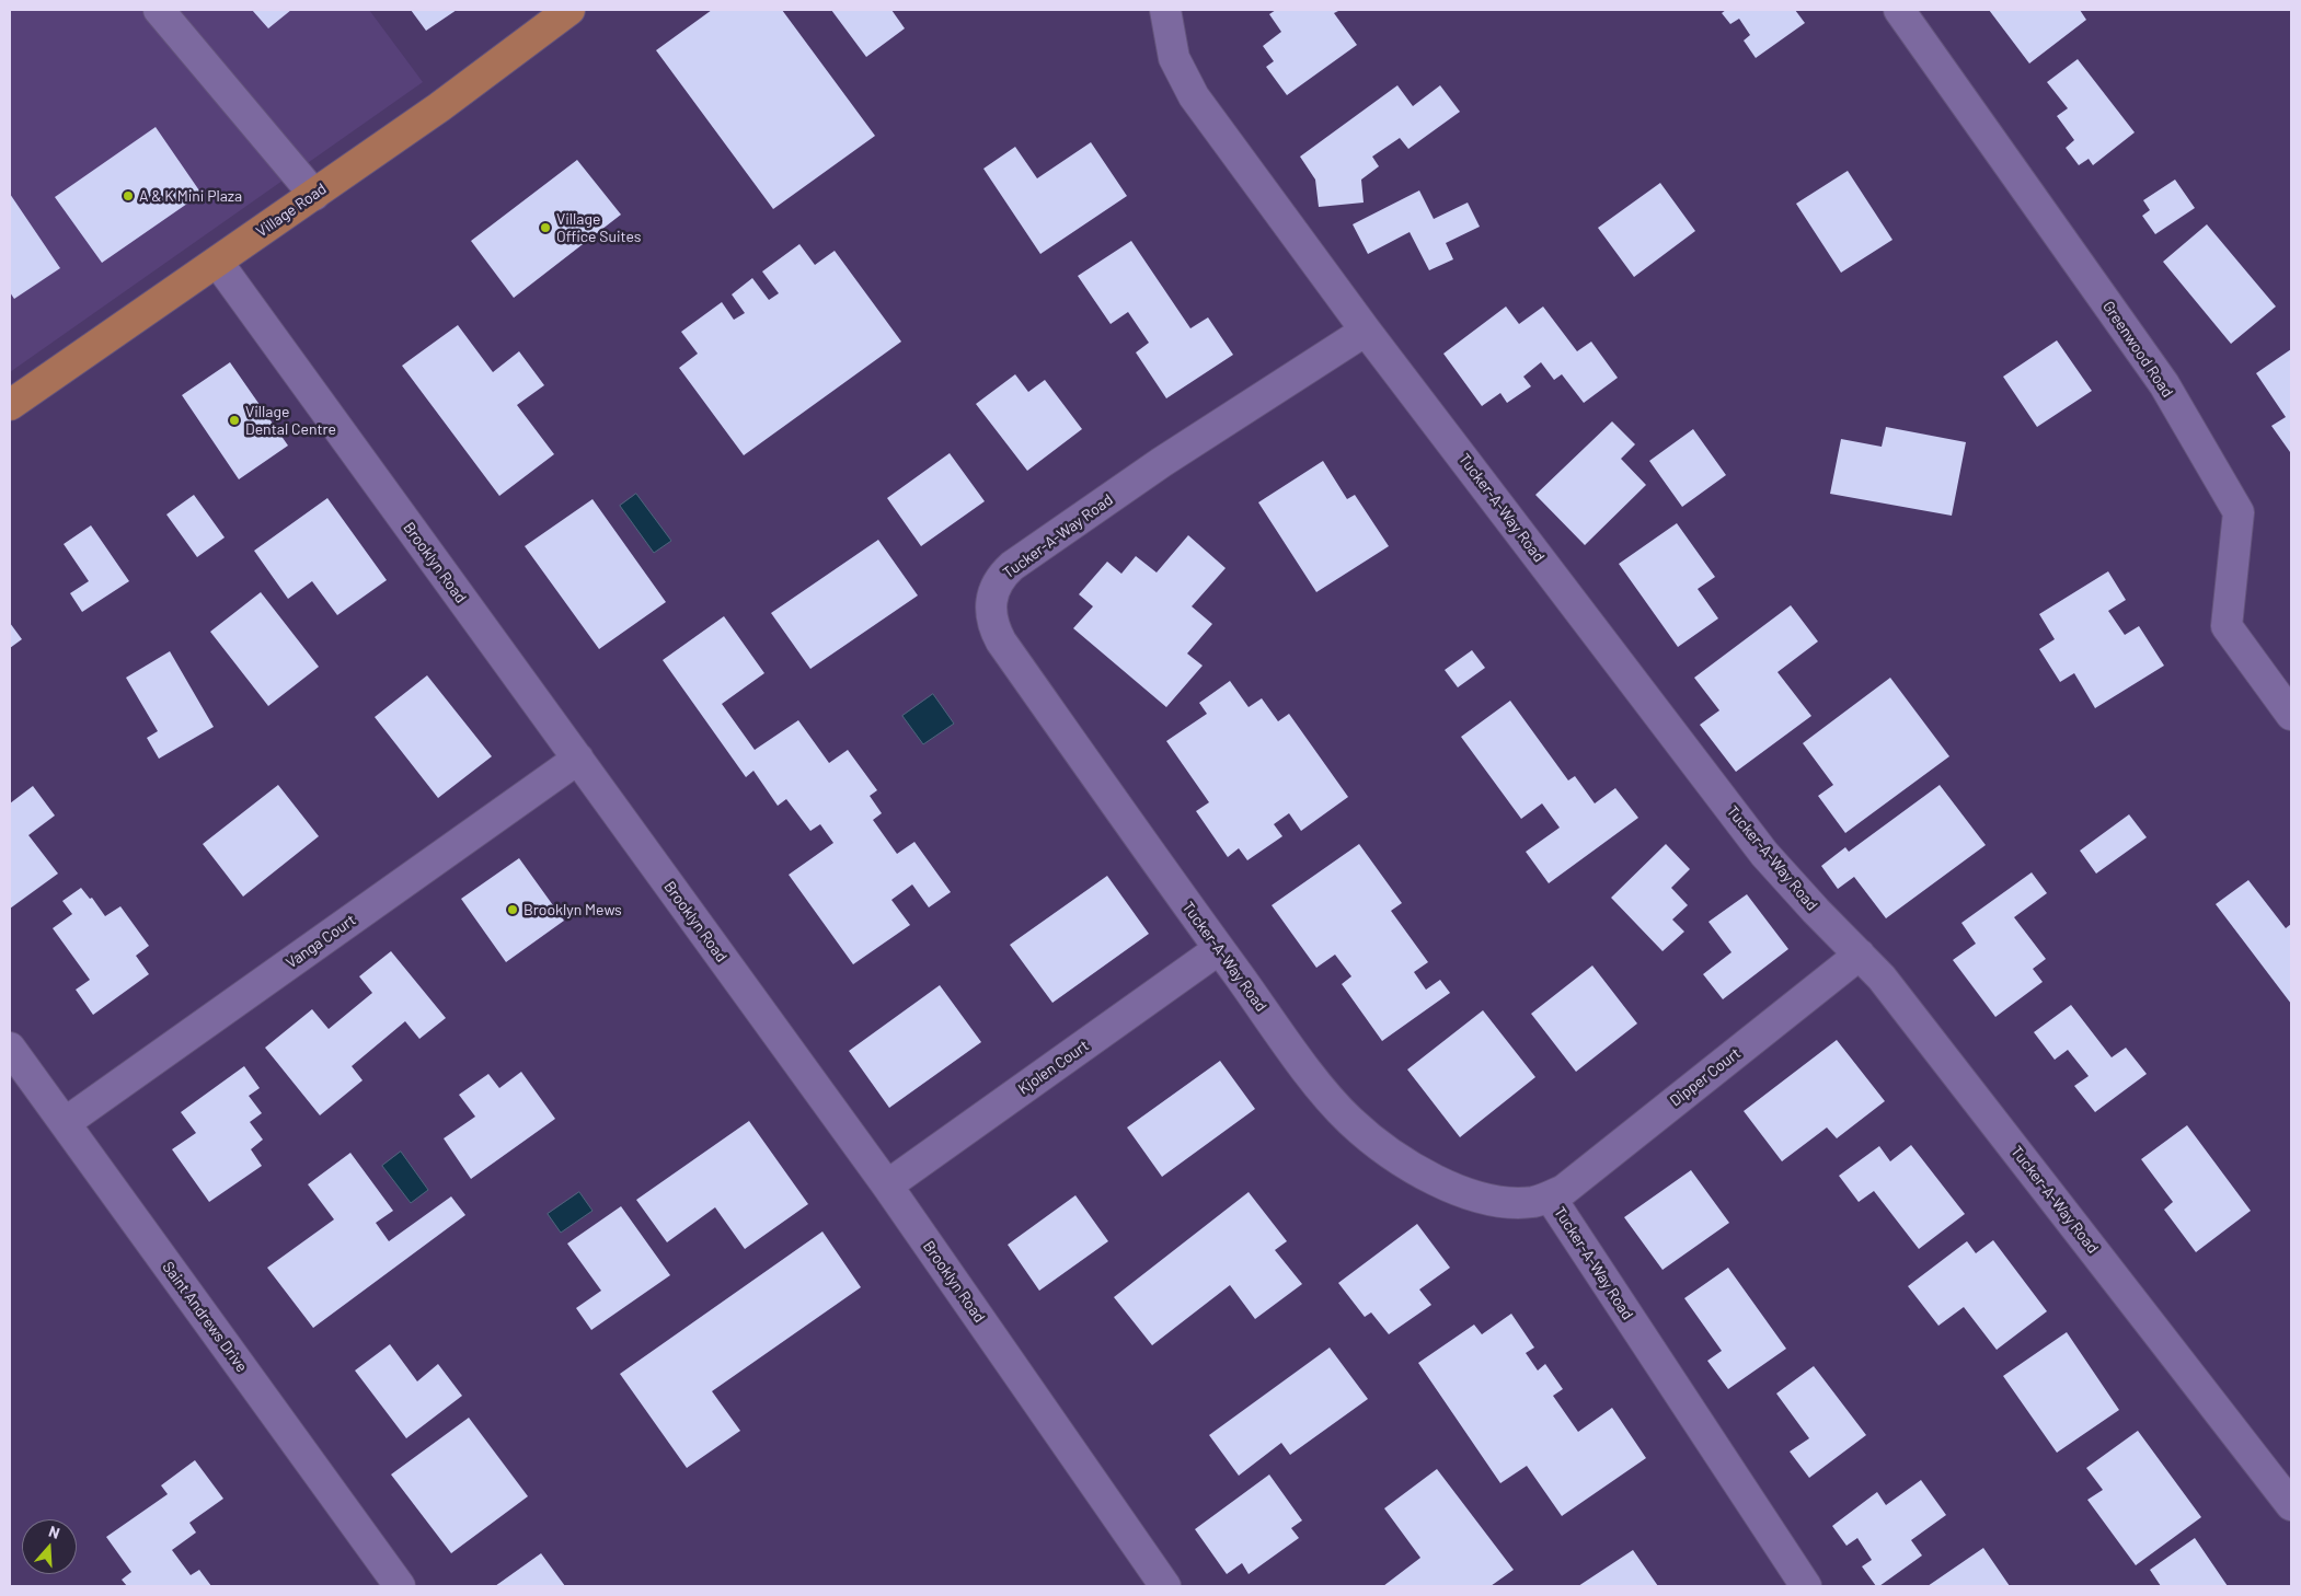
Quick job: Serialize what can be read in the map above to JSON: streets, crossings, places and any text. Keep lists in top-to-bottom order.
{
  "streets": {
    "main road": ["Village Road"],
    "street": [
      "Greenwood Road",
      "Tucker-A-Way Road",
      "Brooklyn Road",
      "Vanga Court",
      "Kjolen Court",
      "Dipper Court",
      "Saint Andrews Drive"
    ]
  },
  "crossings": [
    ["Village Road", "Brooklyn Road"],
    ["Tucker-A-Way Road", "Kjolen Court"],
    ["Tucker-A-Way Road", "Dipper Court"],
    ["Brooklyn Road", "Vanga Court"],
    ["Brooklyn Road", "Kjolen Court"],
    ["Vanga Court", "Saint Andrews Drive"]
  ],
  "places": [
    "A & K Mini Plaza",
    "Village Office Suites",
    "Village Dental Centre",
    "Brooklyn Mews"
  ],
  "north": "top"
}
